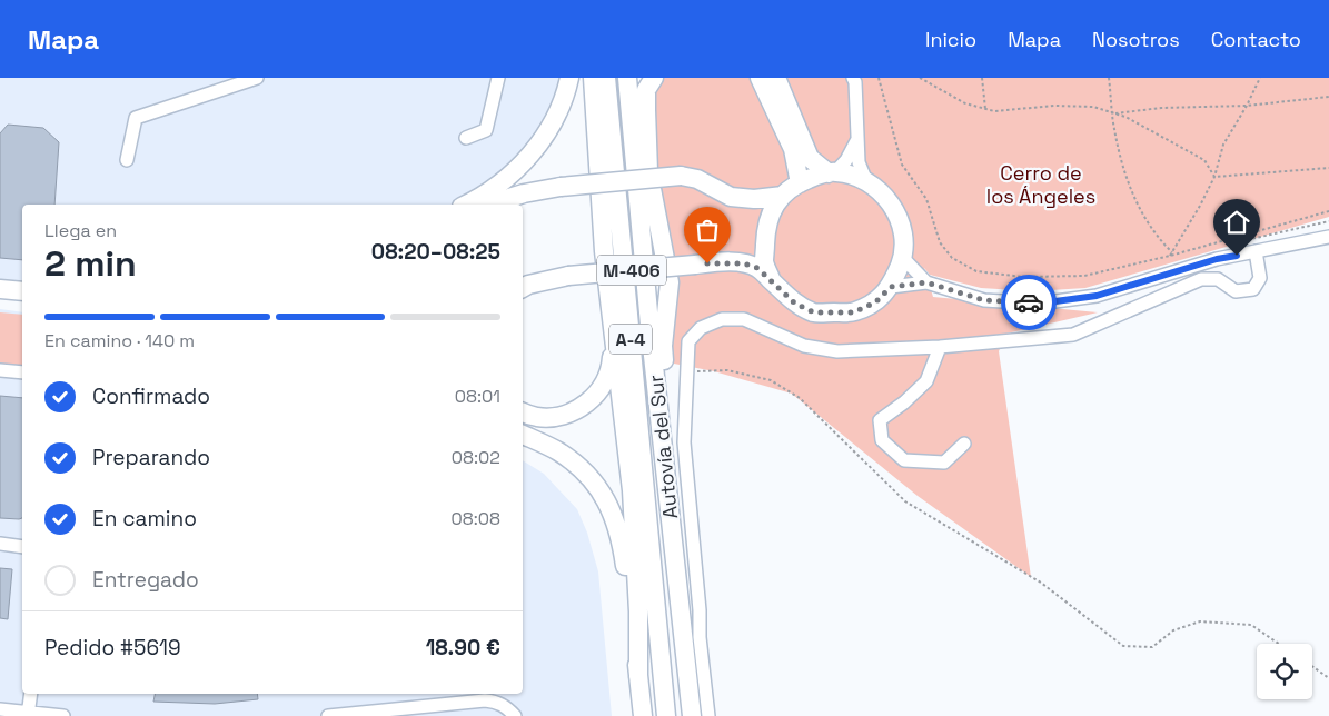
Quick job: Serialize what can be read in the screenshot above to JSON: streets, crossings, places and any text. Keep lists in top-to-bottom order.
{
  "streets": {
    "highway": ["M-406", "A-4", "Autovía del Sur"]
  },
  "parks": ["Cerro de los Ángeles"],
  "page": {
    "header": "Mapa",
    "nav": [
      "Inicio",
      "Mapa",
      "Nosotros",
      "Contacto"
    ],
    "heading": ["2 min", "Llega en", "08:20–08:25"],
    "panel": ["Pedido #5619", "18.90 €"],
    "bar": "En camino · 140 m",
    "list": [
      ["Confirmado", "08:01"],
      ["Preparando", "08:02"],
      ["En camino", "08:08"],
      "Entregado"
    ]
  }
}
